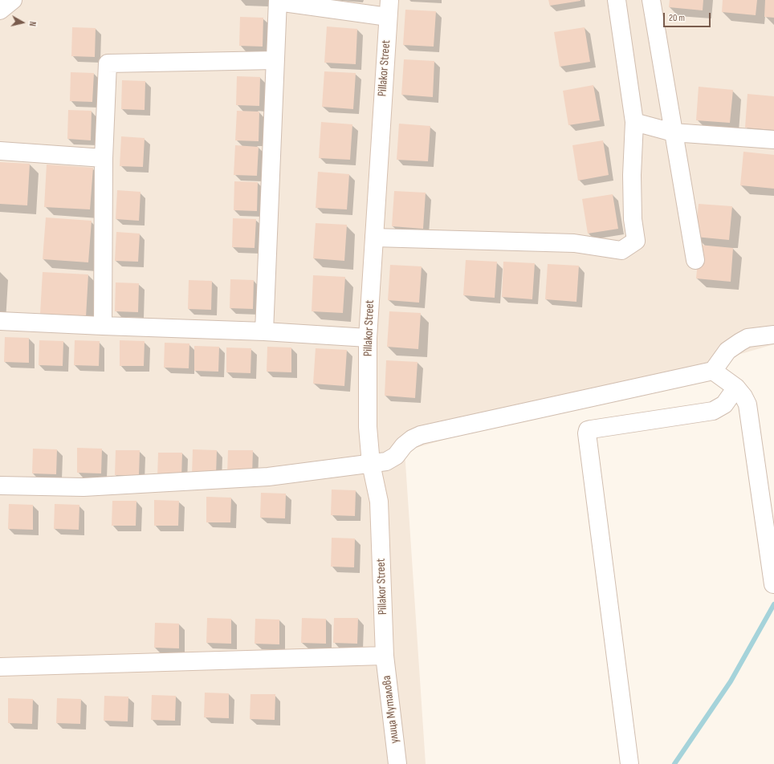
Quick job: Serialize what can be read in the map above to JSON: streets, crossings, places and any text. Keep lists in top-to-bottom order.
{
  "streets": {
    "street": ["Pillakor Street", "улица Муталова"]
  },
  "crossings": [
    ["Pillakor Street", "улица Муталова"]
  ],
  "scale_bar": "20 m",
  "north": "right"
}
